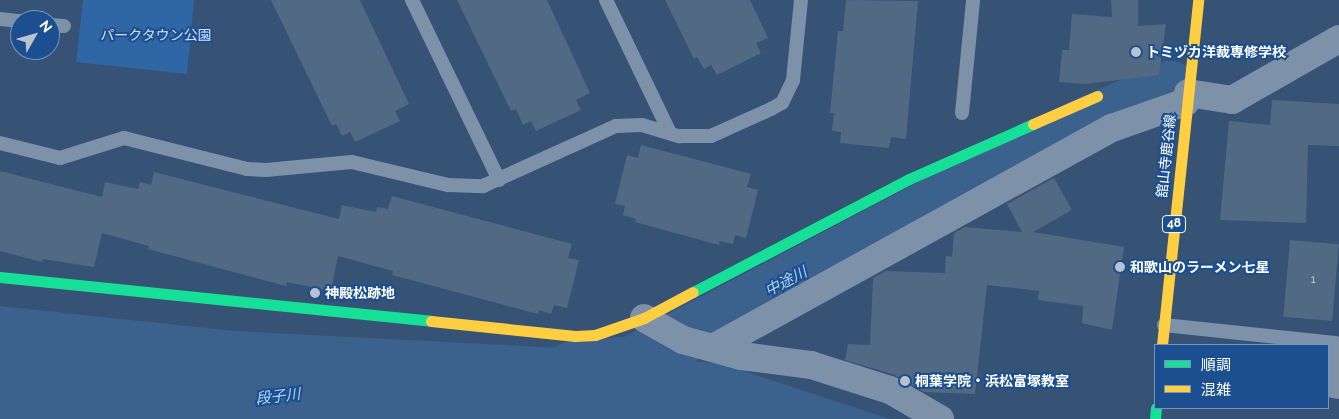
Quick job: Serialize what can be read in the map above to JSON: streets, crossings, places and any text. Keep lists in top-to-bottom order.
{
  "streets": {
    "street": ["舘山寺鹿谷線", "48"]
  },
  "water": ["中途川", "段子川"],
  "parks": ["パークタウン公園"],
  "places": [
    "トミヅカ洋裁専修学校",
    "和歌山のラーメン七星",
    "神殿松跡地",
    "桐葉学院・浜松富塚教室"
  ],
  "house_numbers": ["1"],
  "legend": ["順調", "混雑"],
  "north": "top right"
}
